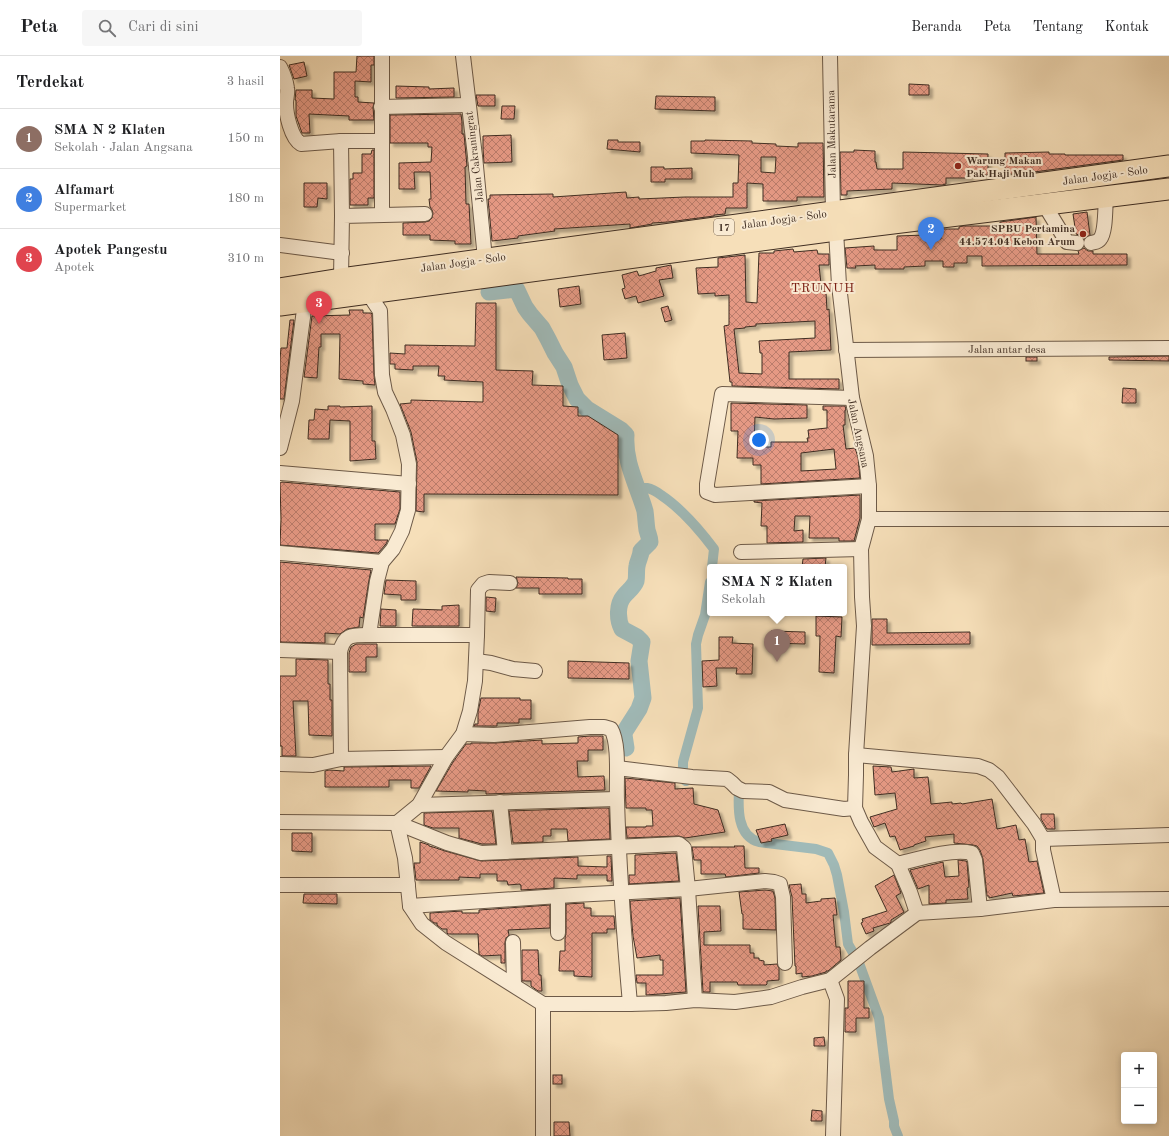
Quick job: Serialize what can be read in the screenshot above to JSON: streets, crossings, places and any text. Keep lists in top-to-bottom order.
{
  "streets": {
    "highway": ["Jalan Jogja - Solo", "17"],
    "street": [
      "Jalan Makutarama",
      "Jalan Cakraningrat",
      "Jalan antar desa",
      "Jalan Angsana"
    ]
  },
  "crossings": [
    ["Jalan Makutarama", "Jalan Jogja - Solo"],
    ["Jalan Makutarama", "Jalan Angsana"],
    ["Jalan Cakraningrat", "Jalan Jogja - Solo"],
    ["Jalan Jogja - Solo", "Jalan Angsana"],
    ["Jalan antar desa", "Jalan Angsana"]
  ],
  "districts": ["TRUNUH"],
  "places": ["Warung Makan Pak Haji Muh", "SPBU Pertamina 44.574.04 Kebon Arum"],
  "page": {
    "header": "Peta",
    "search": "Cari di sini",
    "nav": [
      "Beranda",
      "Peta",
      "Tentang",
      "Kontak"
    ],
    "heading": ["Terdekat", "3 hasil"],
    "list": [
      {
        "mark": "1",
        "name": "SMA N 2 Klaten",
        "note": "Sekolah · Jalan Angsana",
        "value": "150 m"
      },
      {
        "mark": "2",
        "name": "Alfamart",
        "note": "Supermarket",
        "value": "180 m"
      },
      {
        "mark": "3",
        "name": "Apotek Pangestu",
        "note": "Apotek",
        "value": "310 m"
      }
    ],
    "pins": ["2", "3", "1"],
    "popup": ["SMA N 2 Klaten", "Sekolah"],
    "map_buttons": ["+", "−"]
  }
}
